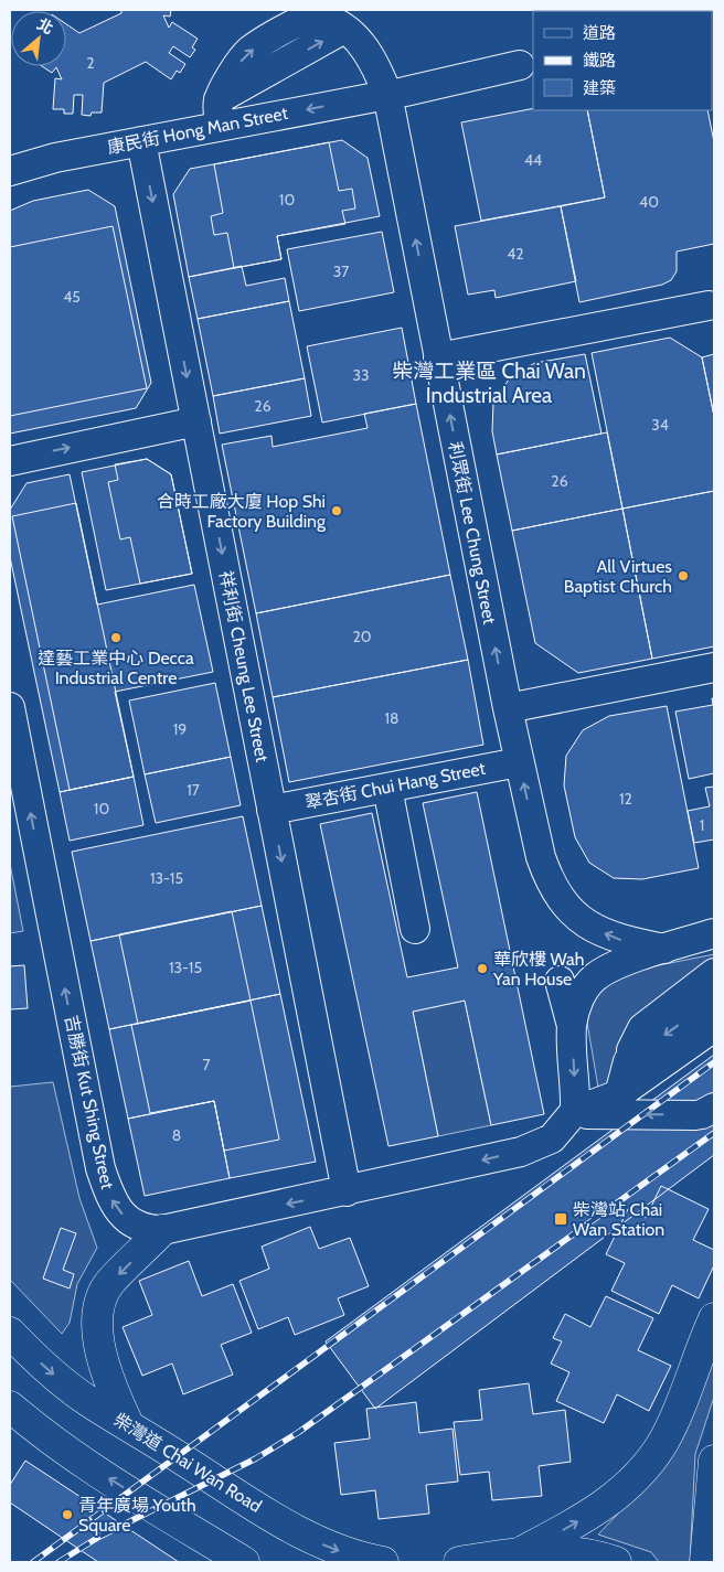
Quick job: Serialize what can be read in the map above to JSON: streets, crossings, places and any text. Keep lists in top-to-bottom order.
{
  "streets": {
    "main road": ["柴灣道 Chai Wan Road"],
    "street": [
      "康民街 Hong Man Street",
      "利眾街 Lee Chung Street",
      "祥利街 Cheung Lee Street",
      "翠杏街 Chui Hang Street",
      "吉勝街 Kut Shing Street"
    ]
  },
  "crossings": [
    ["康民街 Hong Man Street", "利眾街 Lee Chung Street"],
    ["康民街 Hong Man Street", "祥利街 Cheung Lee Street"],
    ["利眾街 Lee Chung Street", "翠杏街 Chui Hang Street"],
    ["祥利街 Cheung Lee Street", "翠杏街 Chui Hang Street"],
    ["祥利街 Cheung Lee Street", "吉勝街 Kut Shing Street"]
  ],
  "one_way": ["祥利街 Cheung Lee Street"],
  "districts": ["柴灣工業區 Chai Wan Industrial Area"],
  "places": {
    "other": [
      "合時工廠大廈 Hop Shi Factory Building",
      "All Virtues Baptist Church",
      "達藝工業中心 Decca Industrial Centre",
      "華欣樓 Wah Yan House",
      "青年廣場 Youth Square"
    ],
    "transit": ["柴灣站 Chai Wan Station"]
  },
  "house_numbers": [
    "2",
    "44",
    "10",
    "40",
    "42",
    "37",
    "45",
    "33",
    "26",
    "34",
    "26",
    "20",
    "18",
    "19",
    "17",
    "12",
    "10",
    "1",
    "13-15",
    "13-15",
    "7",
    "8"
  ],
  "legend": ["道路", "鐵路", "建築"],
  "north": "top right"
}
